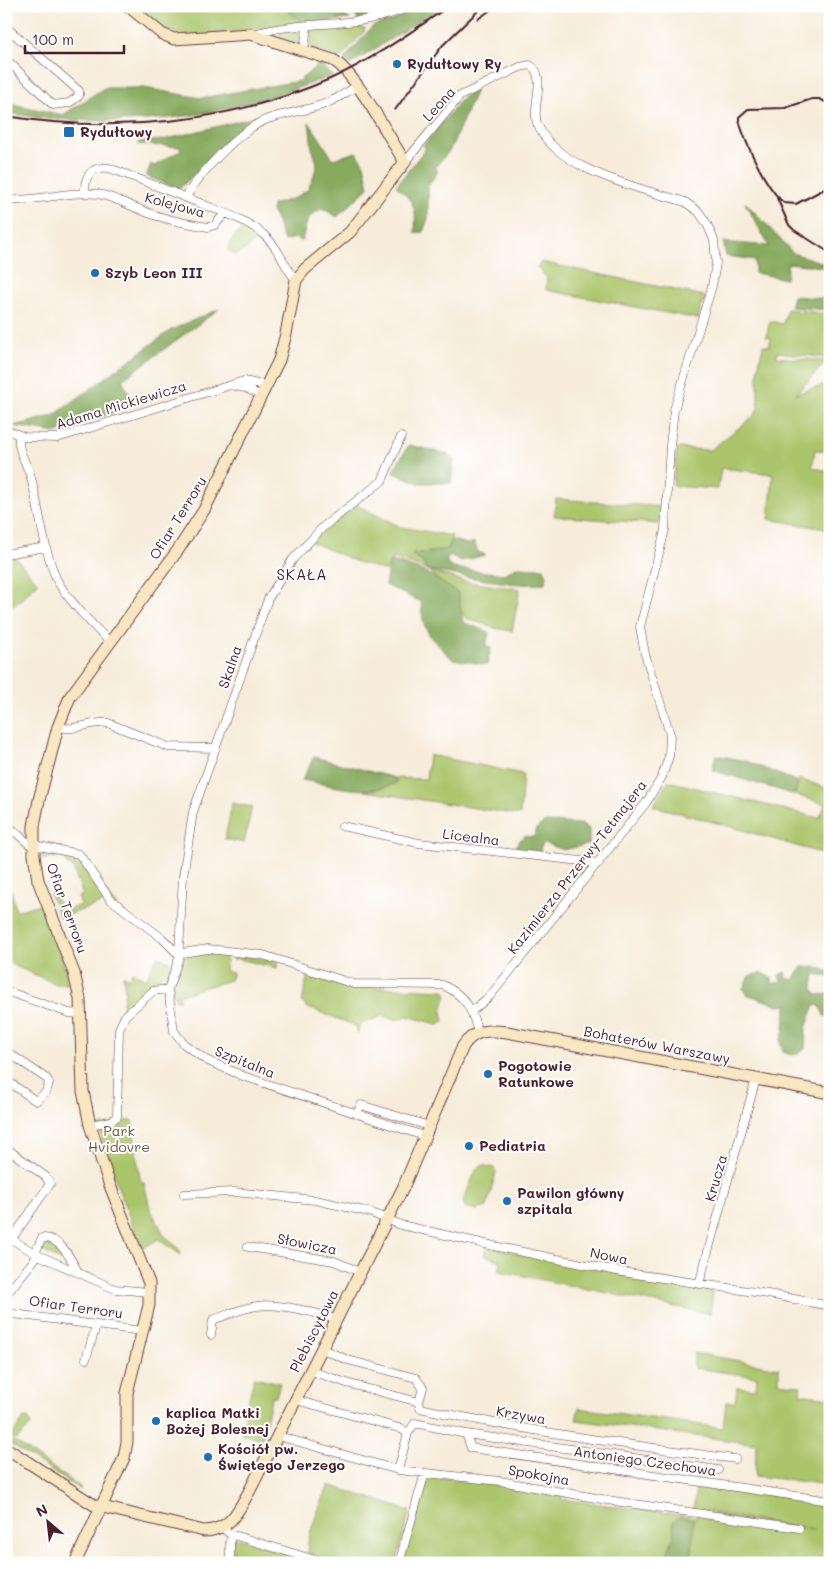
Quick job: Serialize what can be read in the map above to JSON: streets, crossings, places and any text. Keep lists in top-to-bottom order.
{
  "streets": {
    "street": [
      "Leona",
      "Kolejowa",
      "Adama Mickiewicza",
      "Ofiar Terroru",
      "Skalna",
      "Licealna",
      "Kazimierza Przerwy-Tetmajera",
      "Bohaterów Warszawy",
      "Szpitalna",
      "Krucza",
      "Słowicza",
      "Nowa",
      "Plebiscytowa",
      "Krzywa",
      "Antoniego Czechowa",
      "Spokojna"
    ]
  },
  "crossings": [
    ["Leona", "Kazimierza Przerwy-Tetmajera"],
    ["Adama Mickiewicza", "Ofiar Terroru"],
    ["Skalna", "Szpitalna"],
    ["Licealna", "Kazimierza Przerwy-Tetmajera"],
    ["Bohaterów Warszawy", "Krucza"],
    ["Bohaterów Warszawy", "Plebiscytowa"],
    ["Szpitalna", "Plebiscytowa"],
    ["Krucza", "Nowa"],
    ["Słowicza", "Plebiscytowa"],
    ["Nowa", "Plebiscytowa"],
    ["Plebiscytowa", "Krzywa"],
    ["Plebiscytowa", "Spokojna"]
  ],
  "districts": ["SKAŁA"],
  "parks": ["Park Hvidovre"],
  "places": {
    "other": [
      "Rydułtowy Ry",
      "Szyb Leon III",
      "Pogotowie Ratunkowe",
      "Pediatria",
      "Pawilon główny szpitala",
      "kaplica Matki Bożej Bolesnej",
      "Kościół pw. Świętego Jerzego"
    ],
    "transit": ["Rydułtowy"]
  },
  "scale_bar": "100 m",
  "north": "top left"
}
